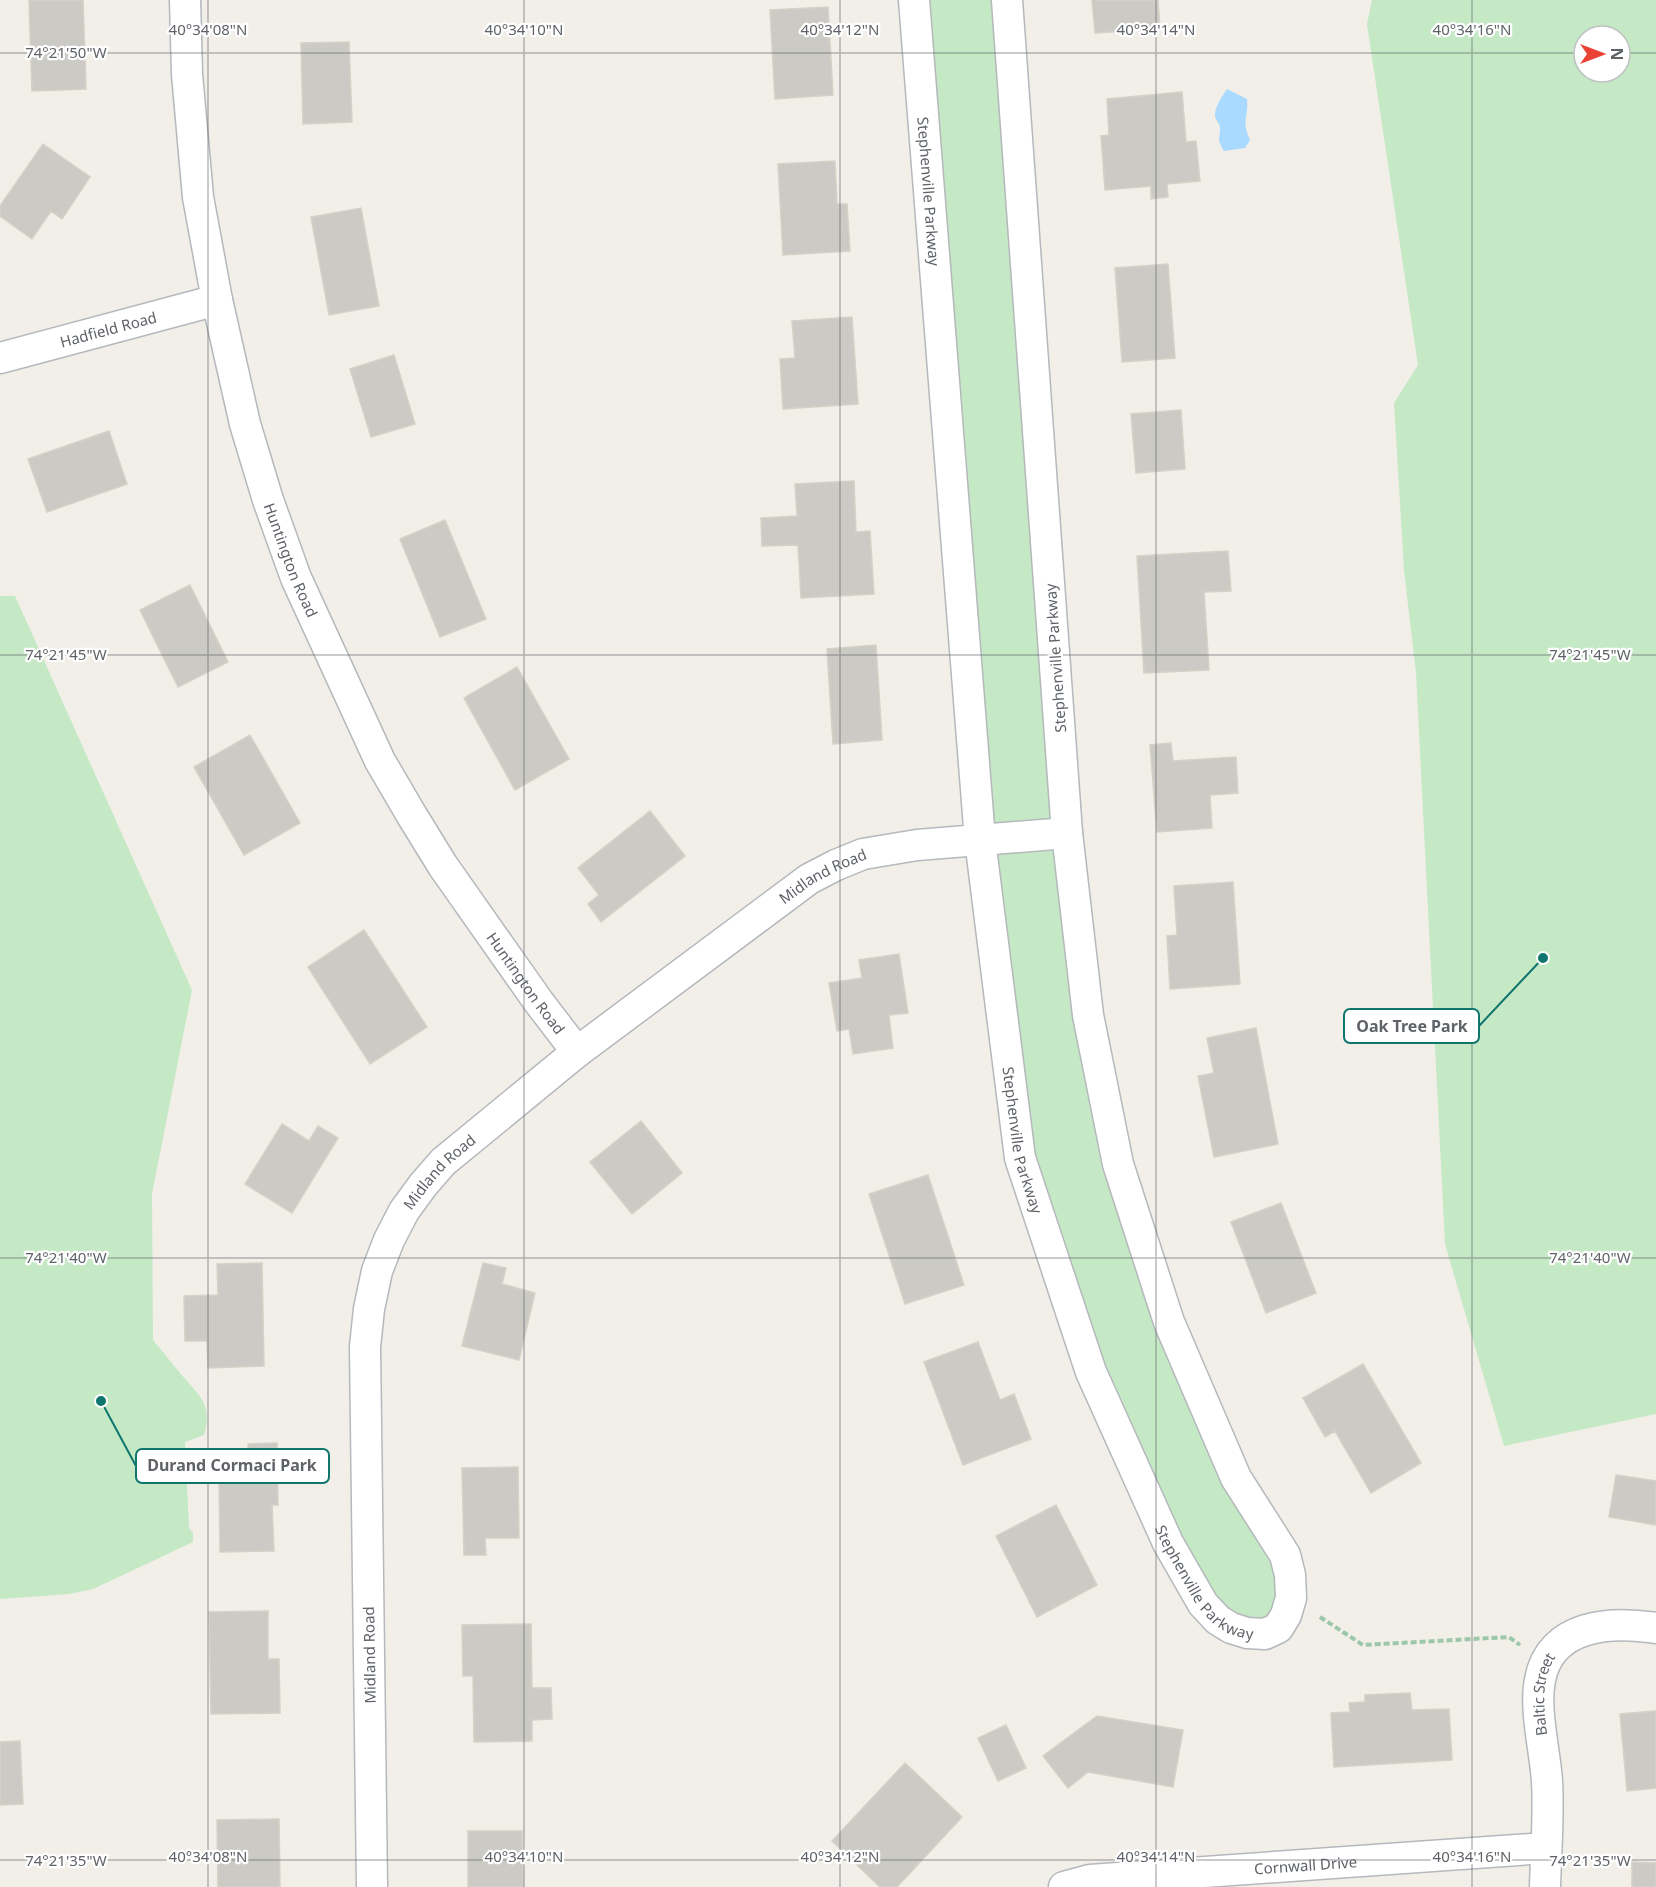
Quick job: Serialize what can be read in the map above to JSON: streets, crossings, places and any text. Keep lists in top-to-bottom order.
{
  "streets": {
    "street": [
      "Stephenville Parkway",
      "Hadfield Road",
      "Huntington Road",
      "Midland Road",
      "Baltic Street",
      "Cornwall Drive"
    ]
  },
  "crossings": [
    ["Stephenville Parkway", "Midland Road"],
    ["Hadfield Road", "Huntington Road"],
    ["Huntington Road", "Midland Road"],
    ["Baltic Street", "Cornwall Drive"]
  ],
  "places": ["Oak Tree Park", "Durand Cormaci Park"],
  "north": "right",
  "coordinates": [
    "40°34'08\"N",
    "40°34'10\"N",
    "40°34'12\"N",
    "40°34'14\"N",
    "40°34'16\"N",
    "74°21'50\"W",
    "74°21'45\"W",
    "74°21'40\"W",
    "74°21'35\"W"
  ]
}
